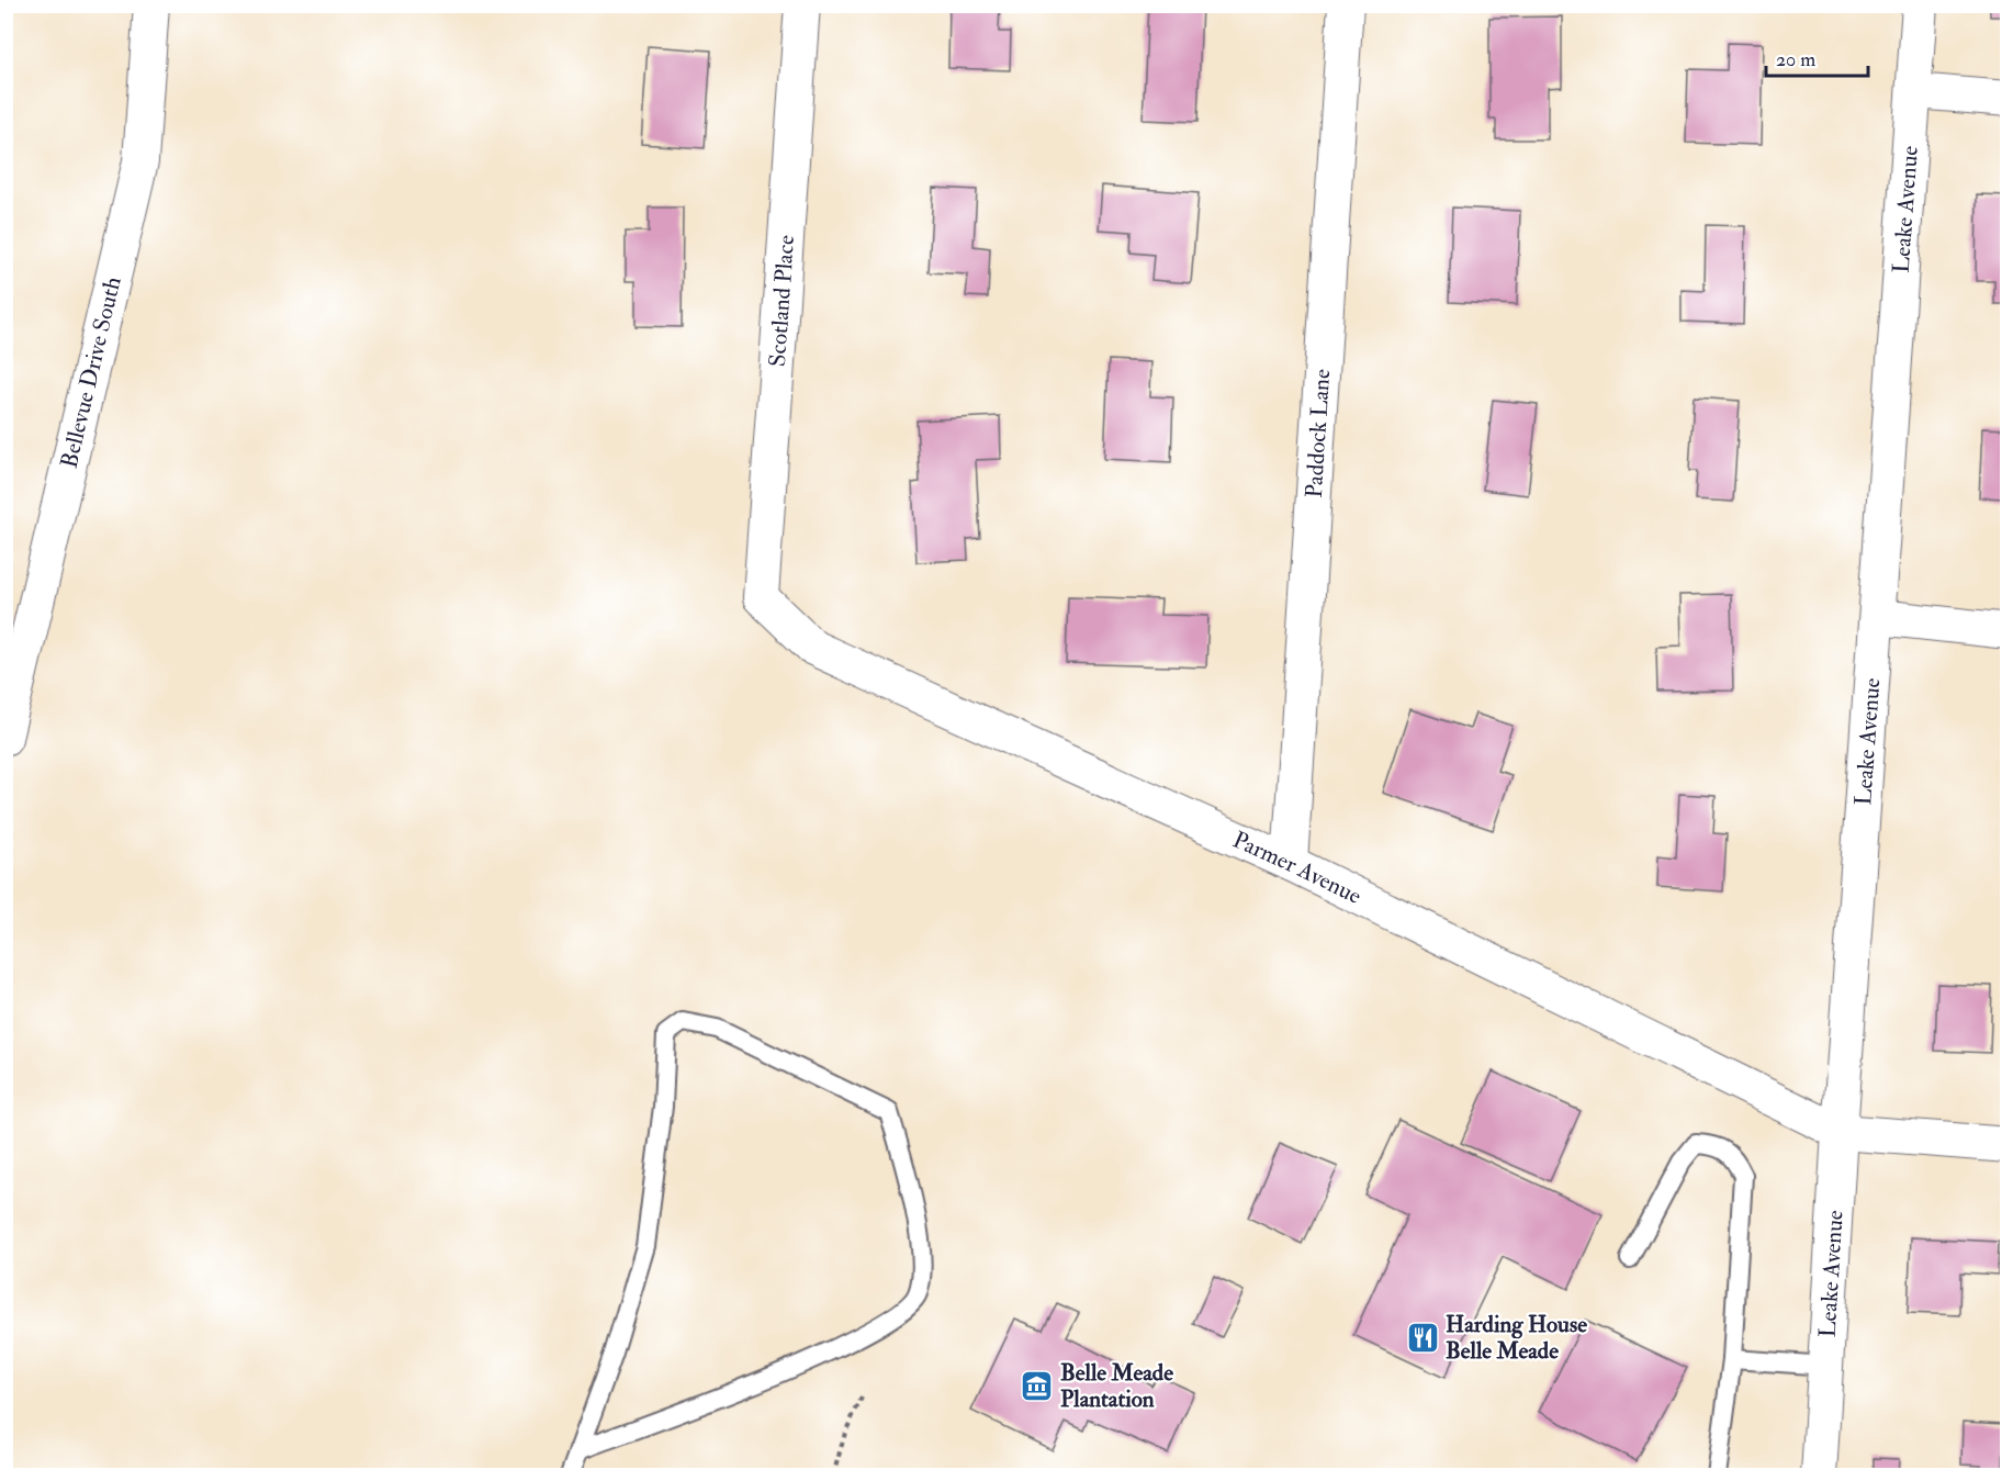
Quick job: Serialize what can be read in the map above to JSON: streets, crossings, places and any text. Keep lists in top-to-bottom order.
{
  "streets": {
    "street": [
      "Leake Avenue",
      "Scotland Place",
      "Bellevue Drive South",
      "Paddock Lane",
      "Parmer Avenue"
    ]
  },
  "crossings": [
    ["Leake Avenue", "Parmer Avenue"],
    ["Scotland Place", "Parmer Avenue"],
    ["Paddock Lane", "Parmer Avenue"]
  ],
  "places": {
    "restaurant": ["Harding House Belle Meade"],
    "museum": ["Belle Meade Plantation"]
  },
  "scale_bar": "20 m"
}
